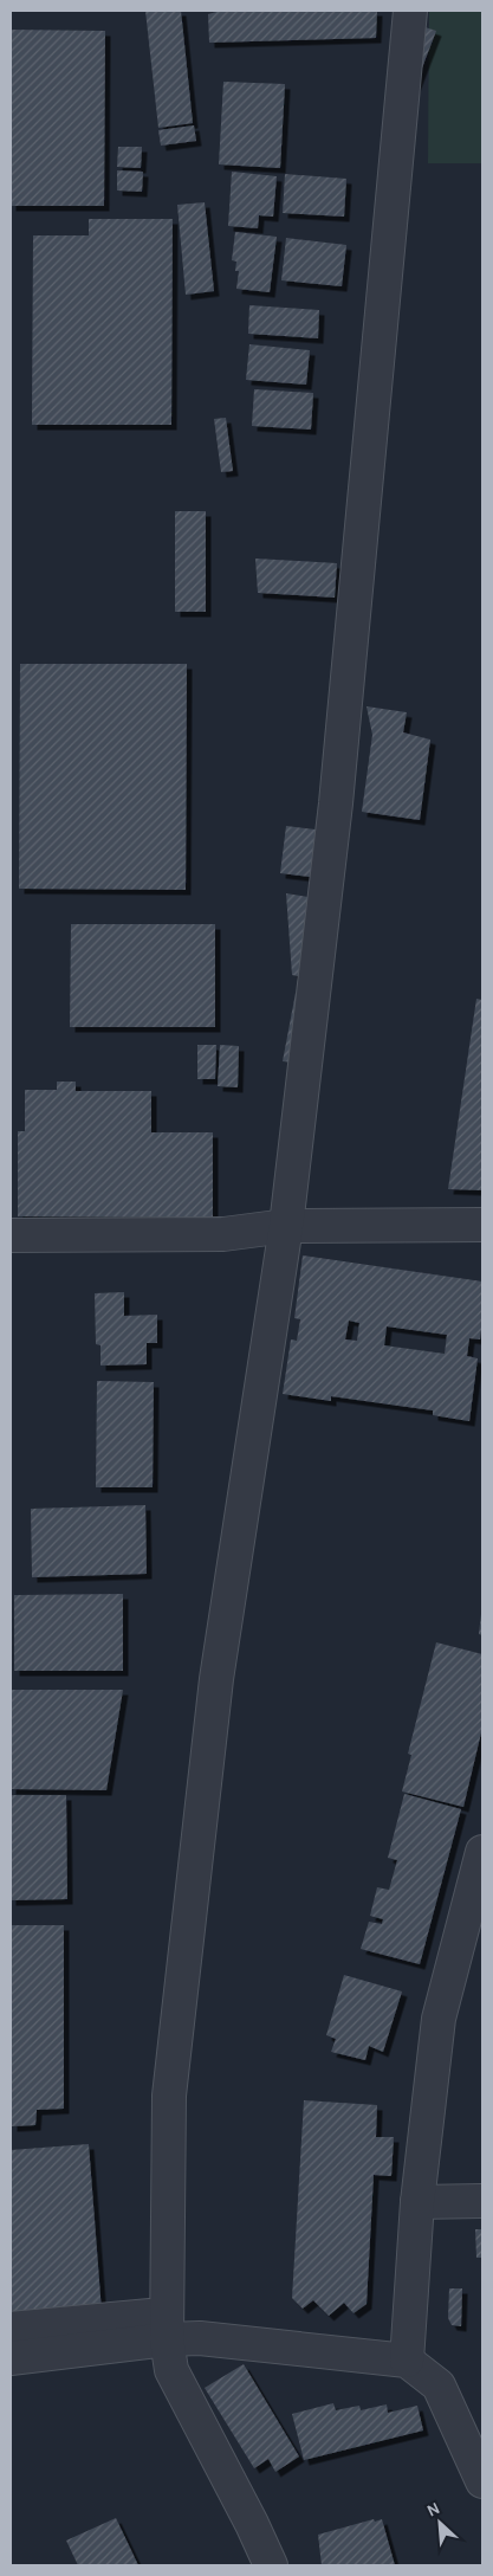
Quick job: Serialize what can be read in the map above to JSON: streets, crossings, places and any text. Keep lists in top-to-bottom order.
{
  "north": "top left"
}
